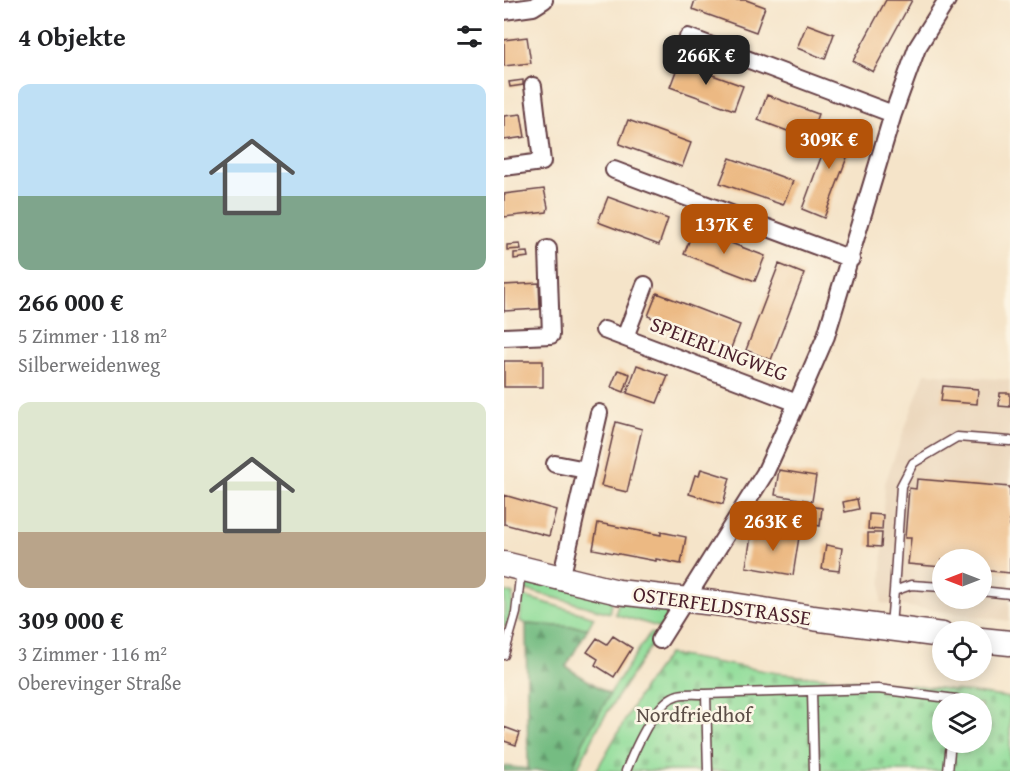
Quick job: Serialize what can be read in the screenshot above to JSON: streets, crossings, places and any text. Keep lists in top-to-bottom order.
{
  "streets": {
    "street": ["SPEIERLINGWEG", "OSTERFELDSTRASSE"]
  },
  "parks": ["Nordfriedhof"],
  "north": "left",
  "page": {
    "heading": "4 Objekte",
    "price": [
      "266K €",
      "309K €",
      "137K €",
      "263K €"
    ],
    "list": [
      {
        "name": "266 000 €",
        "note": "5 Zimmer · 118 m² · Silberweidenweg"
      },
      {
        "name": "309 000 €",
        "note": "3 Zimmer · 116 m² · Oberevinger Straße"
      }
    ]
  }
}
